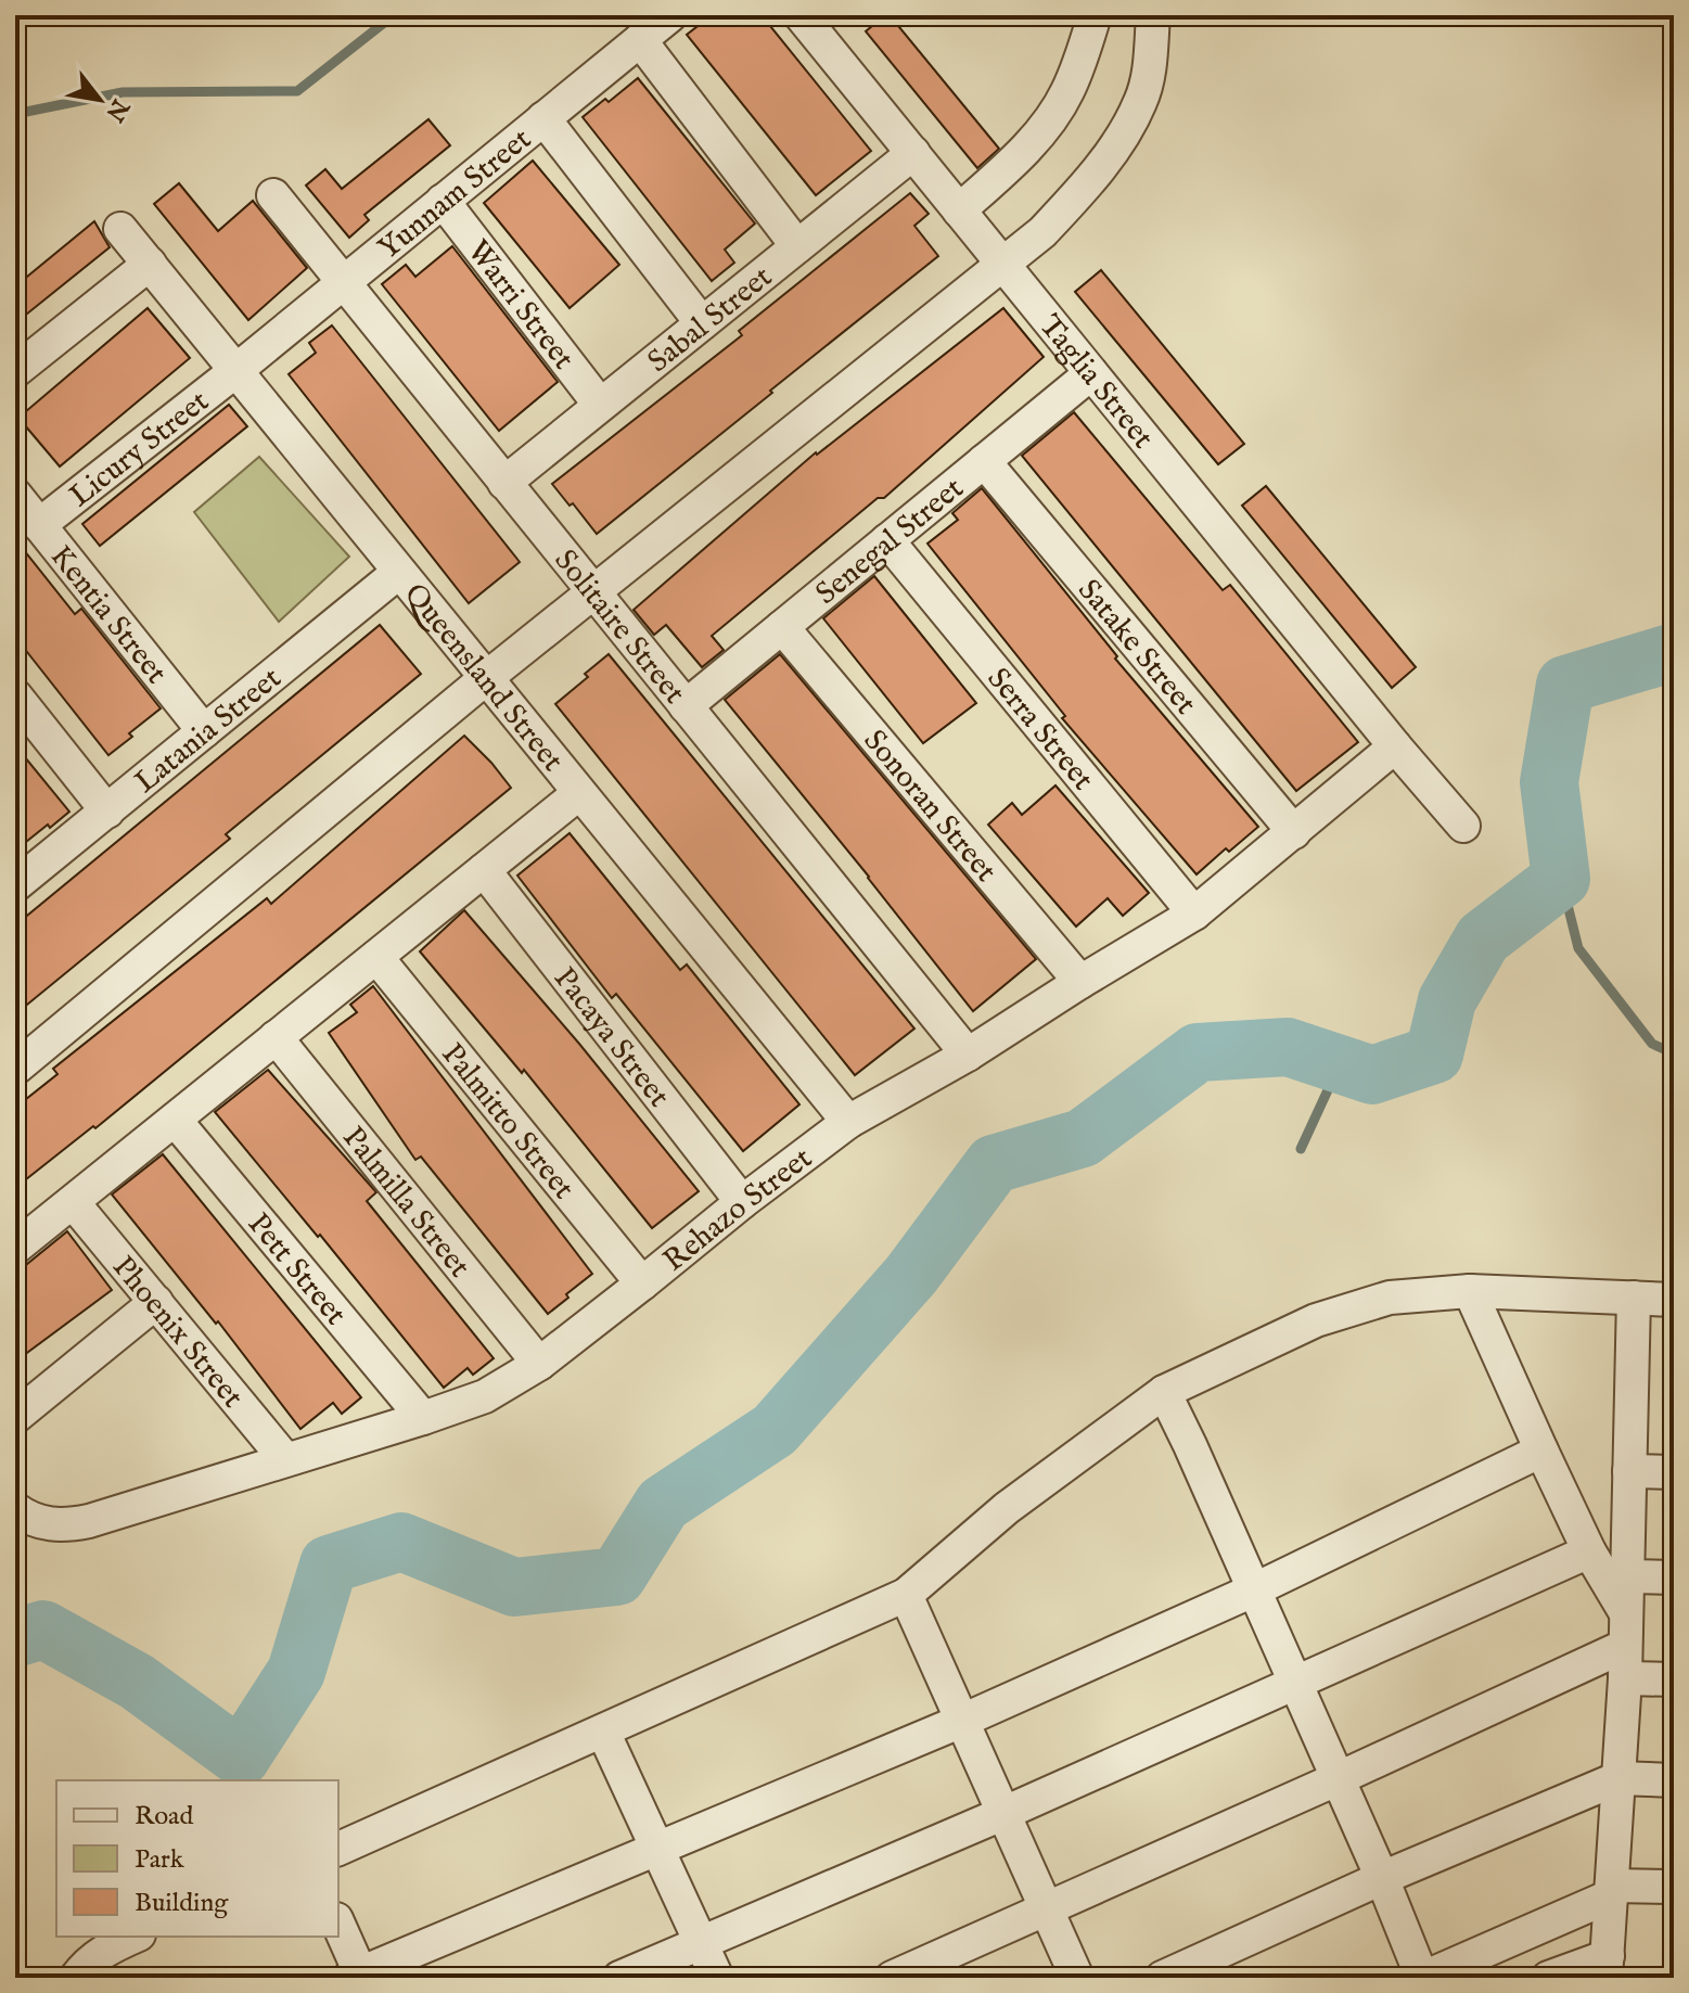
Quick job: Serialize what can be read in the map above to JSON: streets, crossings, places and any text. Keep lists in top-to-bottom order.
{
  "streets": {
    "street": [
      "Yunnam Street",
      "Warri Street",
      "Sabal Street",
      "Taglia Street",
      "Licury Street",
      "Senegal Street",
      "Kentia Street",
      "Solitaire Street",
      "Satake Street",
      "Queensland Street",
      "Serra Street",
      "Latania Street",
      "Sonoran Street",
      "Pacaya Street",
      "Palmitto Street",
      "Palmilla Street",
      "Rehazo Street",
      "Pett Street",
      "Phoenix Street"
    ]
  },
  "crossings": [
    ["Yunnam Street", "Warri Street"],
    ["Yunnam Street", "Licury Street"],
    ["Yunnam Street", "Solitaire Street"],
    ["Yunnam Street", "Queensland Street"],
    ["Warri Street", "Sabal Street"],
    ["Sabal Street", "Taglia Street"],
    ["Sabal Street", "Solitaire Street"],
    ["Taglia Street", "Senegal Street"],
    ["Taglia Street", "Rehazo Street"],
    ["Licury Street", "Kentia Street"],
    ["Licury Street", "Queensland Street"],
    ["Senegal Street", "Solitaire Street"],
    ["Senegal Street", "Satake Street"],
    ["Senegal Street", "Serra Street"],
    ["Senegal Street", "Sonoran Street"],
    ["Kentia Street", "Latania Street"],
    ["Solitaire Street", "Rehazo Street"],
    ["Satake Street", "Rehazo Street"],
    ["Queensland Street", "Latania Street"],
    ["Queensland Street", "Rehazo Street"],
    ["Serra Street", "Rehazo Street"],
    ["Sonoran Street", "Rehazo Street"],
    ["Pacaya Street", "Rehazo Street"],
    ["Palmitto Street", "Rehazo Street"],
    ["Palmilla Street", "Rehazo Street"],
    ["Rehazo Street", "Pett Street"],
    ["Rehazo Street", "Phoenix Street"]
  ],
  "legend": ["Road", "Park", "Building"],
  "north": "bottom right"
}
